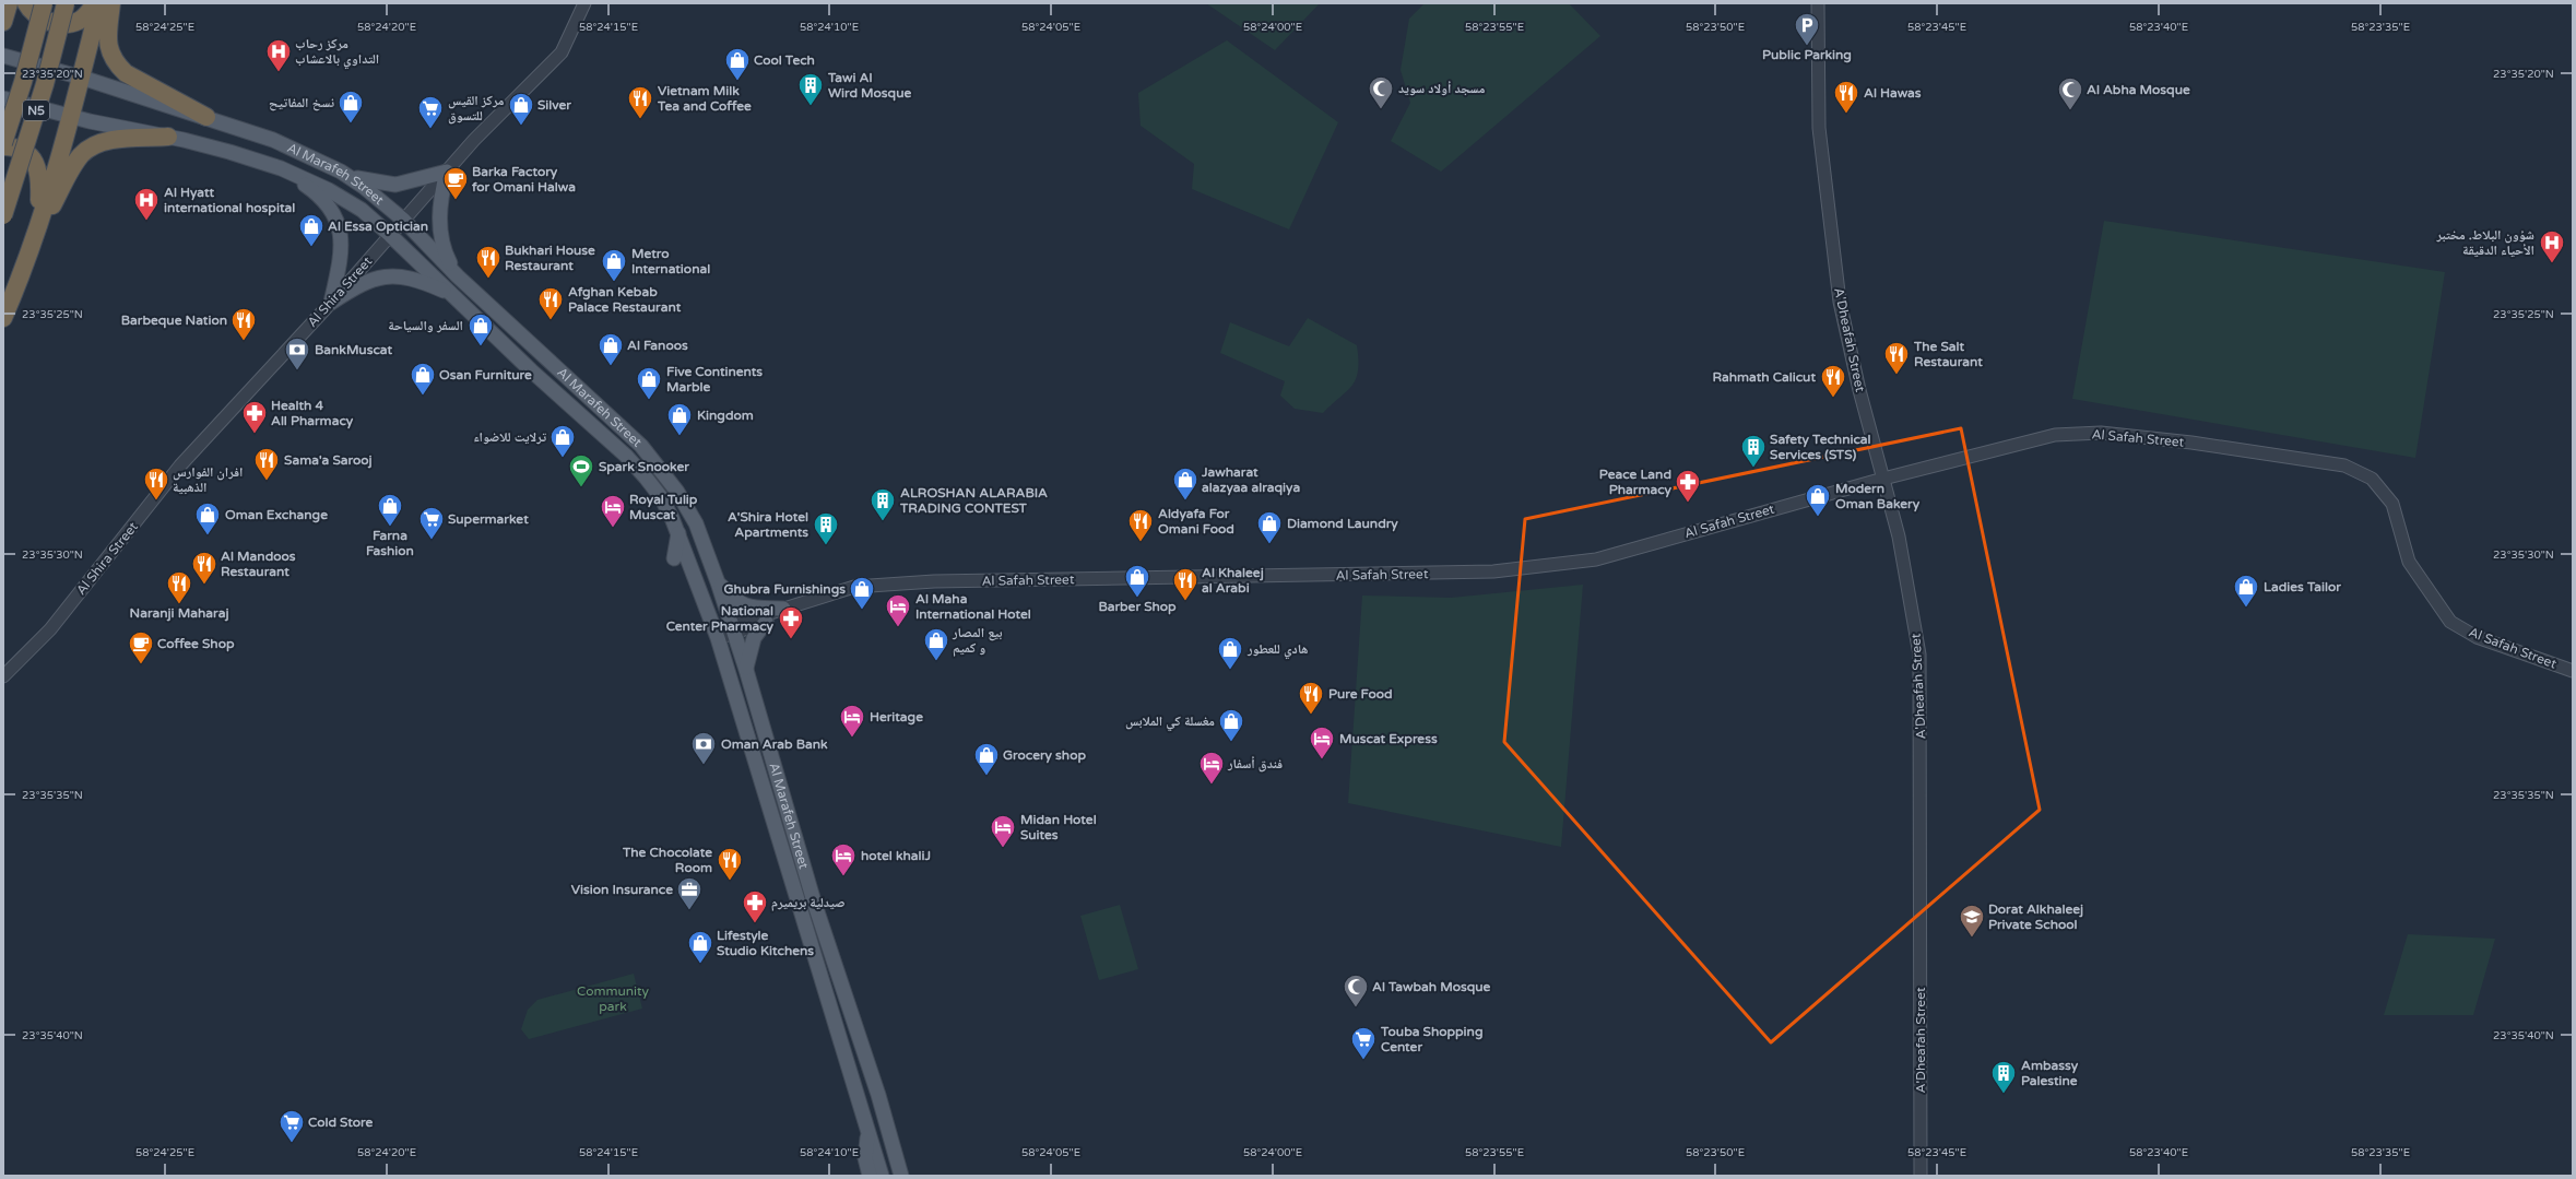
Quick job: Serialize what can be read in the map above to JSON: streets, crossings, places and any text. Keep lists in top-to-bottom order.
{
  "streets": {
    "highway": ["N5"],
    "main road": ["Al Marafeh Street"],
    "street": ["Al Shira Street", "A'Dheafah Street", "Al Safah Street"]
  },
  "crossings": [
    ["Al Marafeh Street", "Al Shira Street"],
    ["Al Marafeh Street", "Al Safah Street"],
    ["A'Dheafah Street", "Al Safah Street"]
  ],
  "parks": ["Community park"],
  "places": {
    "parking": ["Public Parking"],
    "hospital": ["مركز رحاب التداوي بالاعشاب", "Al Hyatt international hospital", "شؤون البلاط. مختبر الأحياء الدقيقة"],
    "shop": [
      "Cool Tech",
      "نسخ المفاتيح",
      "Silver",
      "Al Essa Optician",
      "Metro International",
      "السفر والسياحة",
      "Al Fanoos",
      "Osan Furniture",
      "Five Continents Marble",
      "Kingdom",
      "ترلايت للاضواء",
      "Jawharat alazyaa alraqiya",
      "Modern Oman Bakery",
      "Farna Fashion",
      "Oman Exchange",
      "Diamond Laundry",
      "Barber Shop",
      "Ladies Tailor",
      "Ghubra Furnishings",
      "بيع المصار و كميم",
      "هادي للعطور",
      "مغسلة كي الملابس",
      "Grocery shop",
      "Lifestyle Studio Kitchens"
    ],
    "building": [
      "Tawi Al Wird Mosque",
      "Safety Technical Services (STS)",
      "ALROSHAN ALARABIA TRADING CONTEST",
      "A'Shira Hotel Apartments",
      "Ambassy Palestine"
    ],
    "mosque": ["مسجد أولاد سويد", "Al Abha Mosque", "Al Tawbah Mosque"],
    "restaurant": [
      "Al Hawas",
      "Vietnam Milk Tea and Coffee",
      "Bukhari House Restaurant",
      "Afghan Kebab Palace Restaurant",
      "Barbeque Nation",
      "The Salt Restaurant",
      "Rahmath Calicut",
      "Sama'a Sarooj",
      "افران الفوارس الذهبية",
      "Aldyafa For Omani Food",
      "Al Mandoos Restaurant",
      "Al Khaleej al Arabi",
      "Naranji Maharaj",
      "Pure Food",
      "The Chocolate Room"
    ],
    "supermarket": [
      "مركز القيس للتسوق",
      "Supermarket",
      "Touba Shopping Center",
      "Cold Store"
    ],
    "cafe": ["Barka Factory for Omani Halwa", "Coffee Shop"],
    "bank": ["BankMuscat", "Oman Arab Bank"],
    "pharmacy": [
      "Health 4 All Pharmacy",
      "Peace Land Pharmacy",
      "National Center Pharmacy",
      "صيدلية بريميرم"
    ],
    "sports": ["Spark Snooker"],
    "hotel": [
      "Royal Tulip Muscat",
      "Al Maha International Hotel",
      "Heritage",
      "Muscat Express",
      "فندق أسفار",
      "Midan Hotel Suites",
      "hotel khaliJ"
    ],
    "office": ["Vision Insurance"],
    "school or university": ["Dorat Alkhaleej Private School"]
  },
  "coordinates": [
    "58°24'25\"E",
    "58°24'20\"E",
    "58°24'15\"E",
    "58°24'10\"E",
    "58°24'05\"E",
    "58°24'00\"E",
    "58°23'55\"E",
    "58°23'50\"E",
    "58°23'45\"E",
    "58°23'40\"E",
    "58°23'35\"E",
    "23°35'20\"N",
    "23°35'25\"N",
    "23°35'30\"N",
    "23°35'35\"N",
    "23°35'40\"N"
  ]
}
